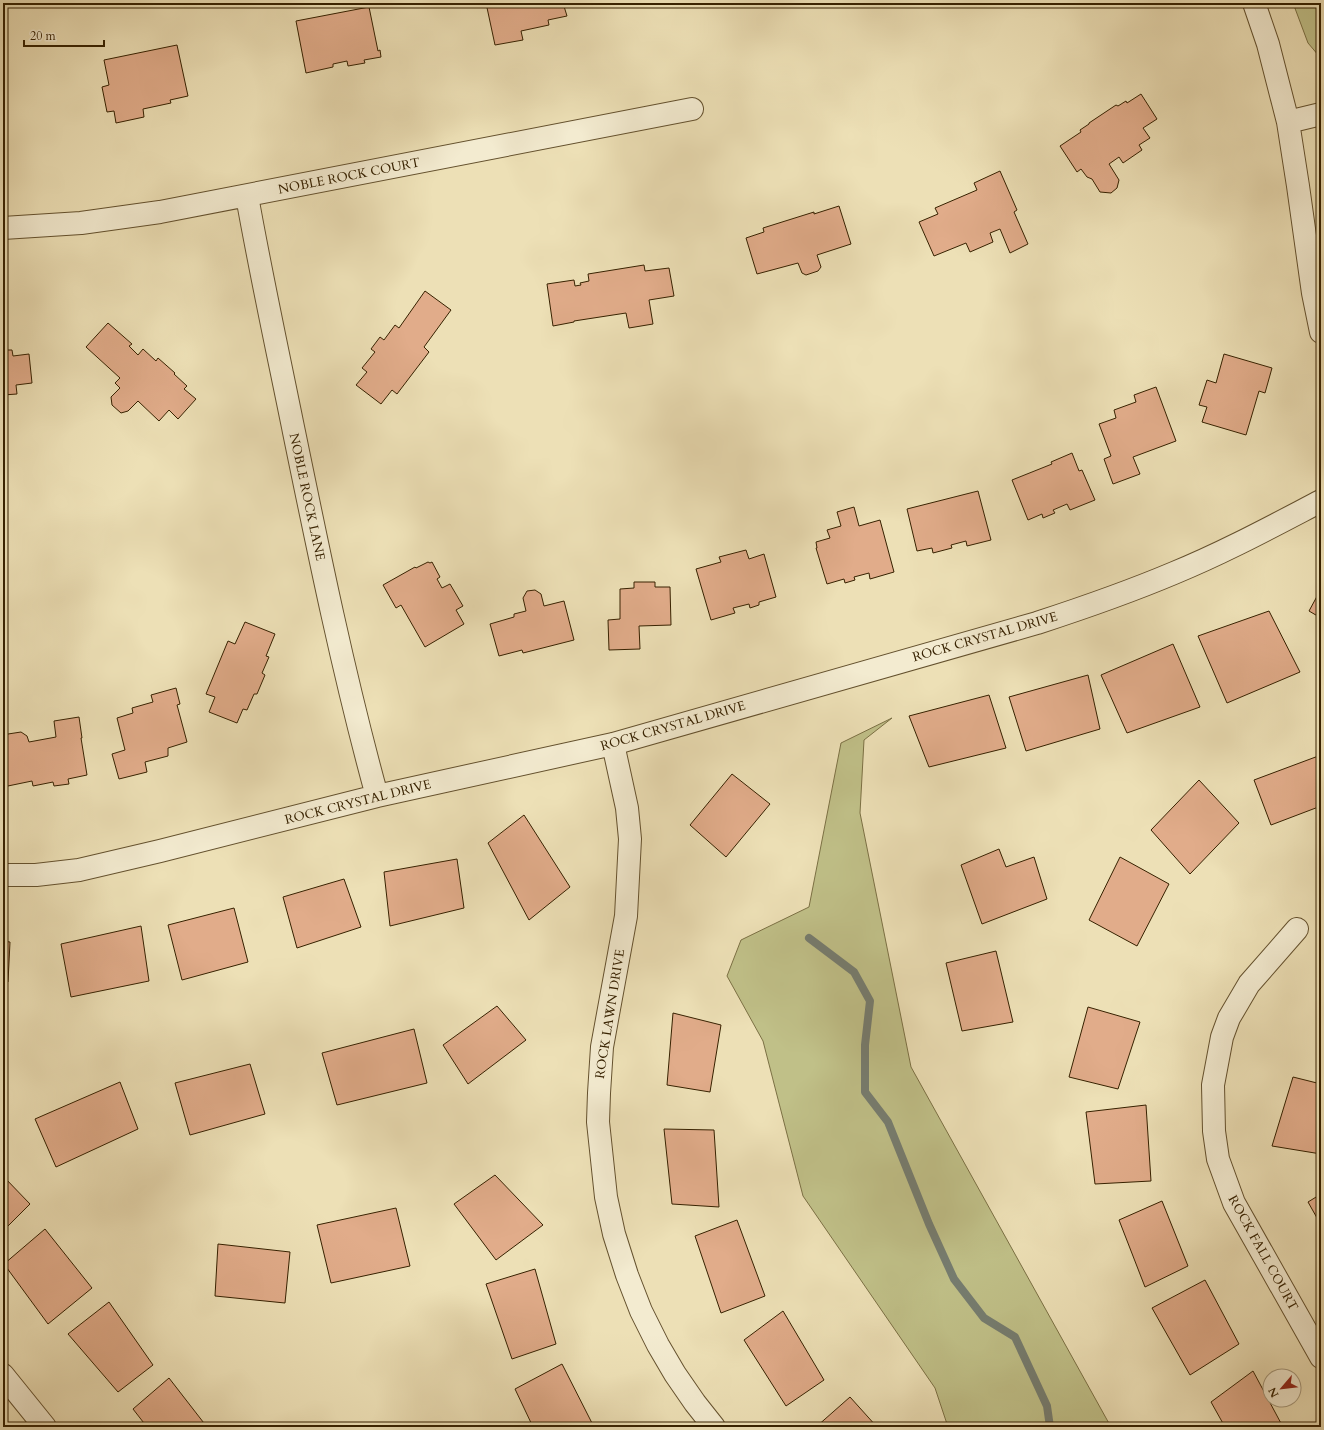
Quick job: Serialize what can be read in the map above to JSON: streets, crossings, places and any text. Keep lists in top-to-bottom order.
{
  "streets": {
    "street": [
      "NOBLE ROCK COURT",
      "NOBLE ROCK LANE",
      "ROCK CRYSTAL DRIVE",
      "ROCK LAWN DRIVE",
      "ROCK FALL COURT"
    ]
  },
  "crossings": [
    ["NOBLE ROCK COURT", "NOBLE ROCK LANE"],
    ["NOBLE ROCK LANE", "ROCK CRYSTAL DRIVE"],
    ["ROCK CRYSTAL DRIVE", "ROCK LAWN DRIVE"]
  ],
  "scale_bar": "20 m",
  "north": "bottom left"
}
